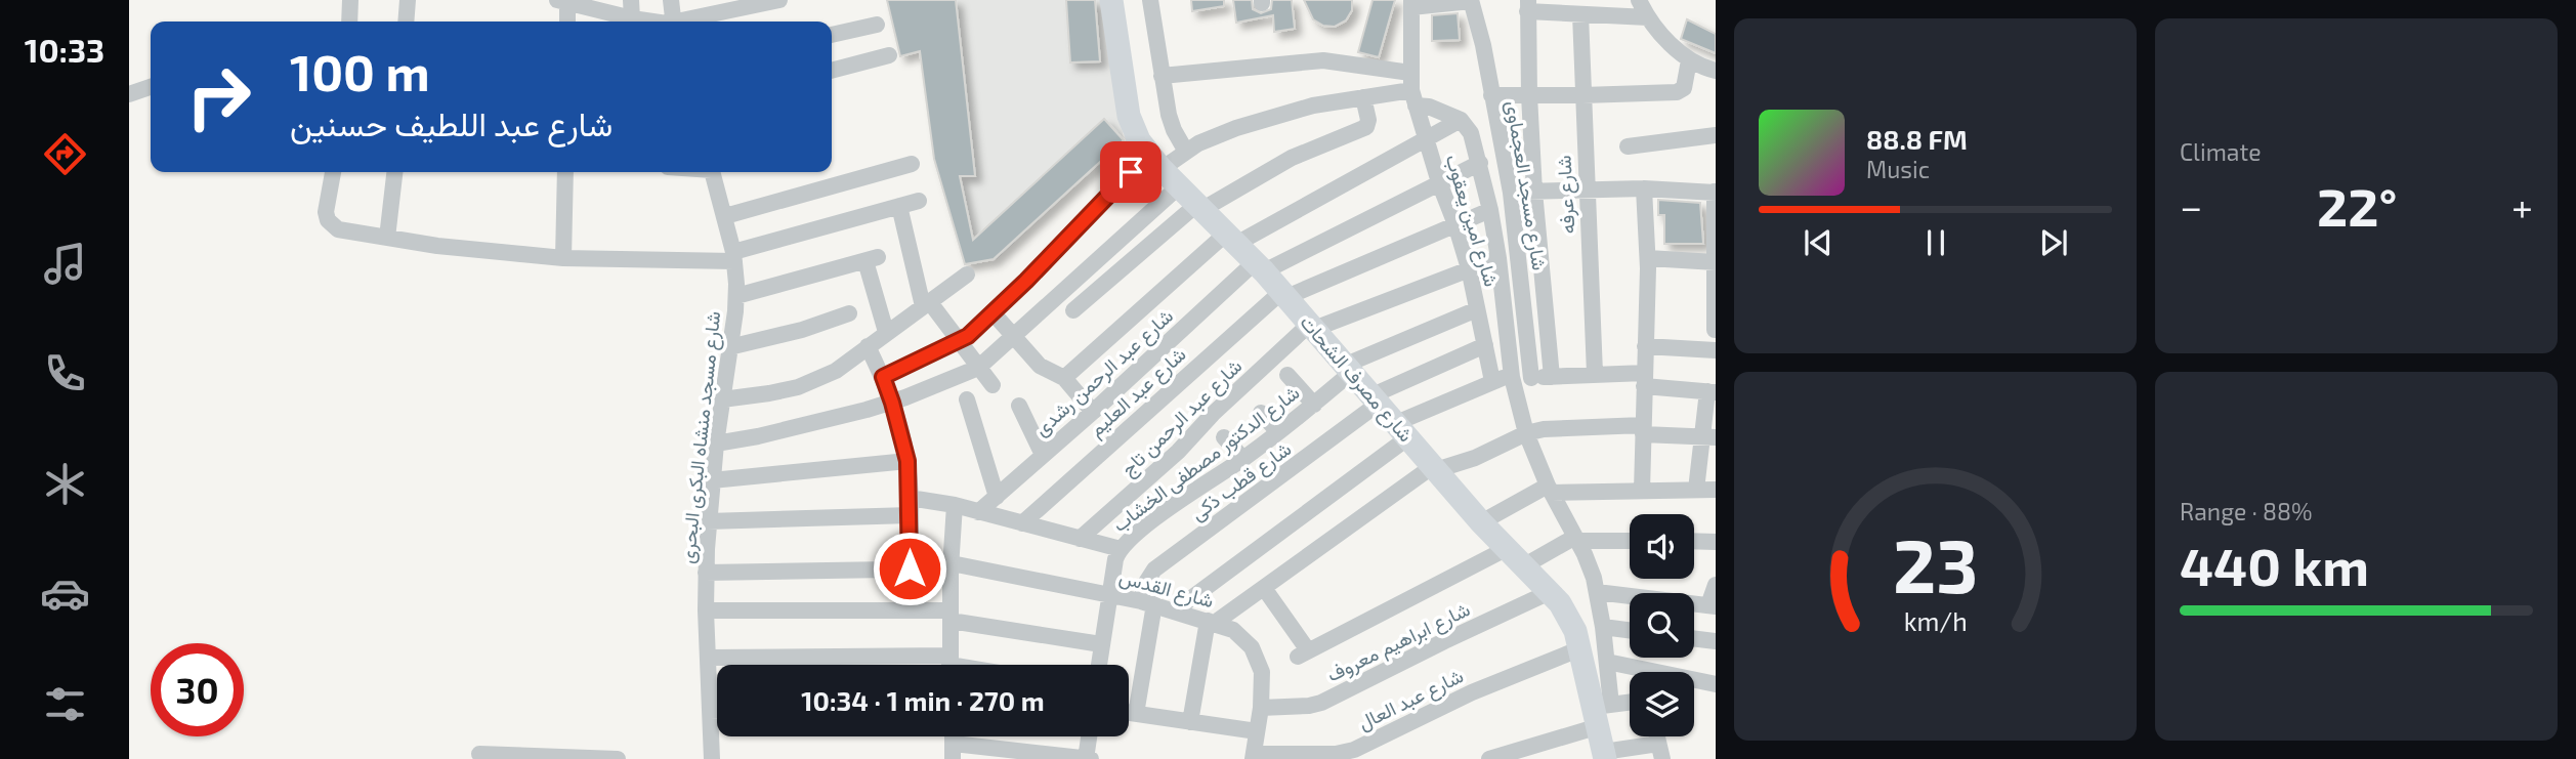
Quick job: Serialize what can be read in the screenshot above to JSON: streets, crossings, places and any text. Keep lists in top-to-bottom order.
{
  "streets": {
    "street": [
      "شارع مسجد العجماوى",
      "شارع عرفه",
      "شارع امين يعقوب",
      "شارع عبد الرحمن رشدى",
      "شارع مصرف الشحات",
      "شارع عبد العليم",
      "شارع عبد الرحمن تاج",
      "شارع مسجد منشاه البكرى البحرى",
      "شارع الدكتور مصطفى الخشاب",
      "شارع قطب ذكى",
      "شارع القدس",
      "شارع ابراهيم معروف",
      "شارع عبد العال"
    ]
  },
  "crossings": [
    ["شارع امين يعقوب", "شارع عبد الرحمن رشدى"],
    ["شارع امين يعقوب", "شارع عبد العليم"],
    ["شارع امين يعقوب", "شارع الدكتور مصطفى الخشاب"],
    ["شارع امين يعقوب", "شارع قطب ذكى"],
    ["شارع عبد الرحمن رشدى", "شارع مصرف الشحات"],
    ["شارع مصرف الشحات", "شارع عبد العليم"],
    ["شارع مصرف الشحات", "شارع عبد الرحمن تاج"],
    ["شارع مصرف الشحات", "شارع الدكتور مصطفى الخشاب"],
    ["شارع مصرف الشحات", "شارع قطب ذكى"],
    ["شارع مصرف الشحات", "شارع ابراهيم معروف"],
    ["شارع مصرف الشحات", "شارع عبد العال"],
    ["شارع مسجد منشاه البكرى البحرى", "شارع القدس"],
    ["شارع الدكتور مصطفى الخشاب", "شارع القدس"],
    ["شارع قطب ذكى", "شارع القدس"],
    ["شارع القدس", "شارع ابراهيم معروف"],
    ["شارع القدس", "شارع عبد العال"]
  ],
  "page": {
    "tabs": "10:33",
    "tile": [
      "Climate",
      ["Range · 88%", "440 km"]
    ],
    "turn": ["100 m", "شارع عبد اللطيف حسنين"],
    "song": ["88.8 FM", "Music"],
    "heat": ["−", "22°", "+"],
    "limit": "30",
    "trip": "10:34 · 1 min · 270 m",
    "gauge": ["23", "km/h"]
  }
}
